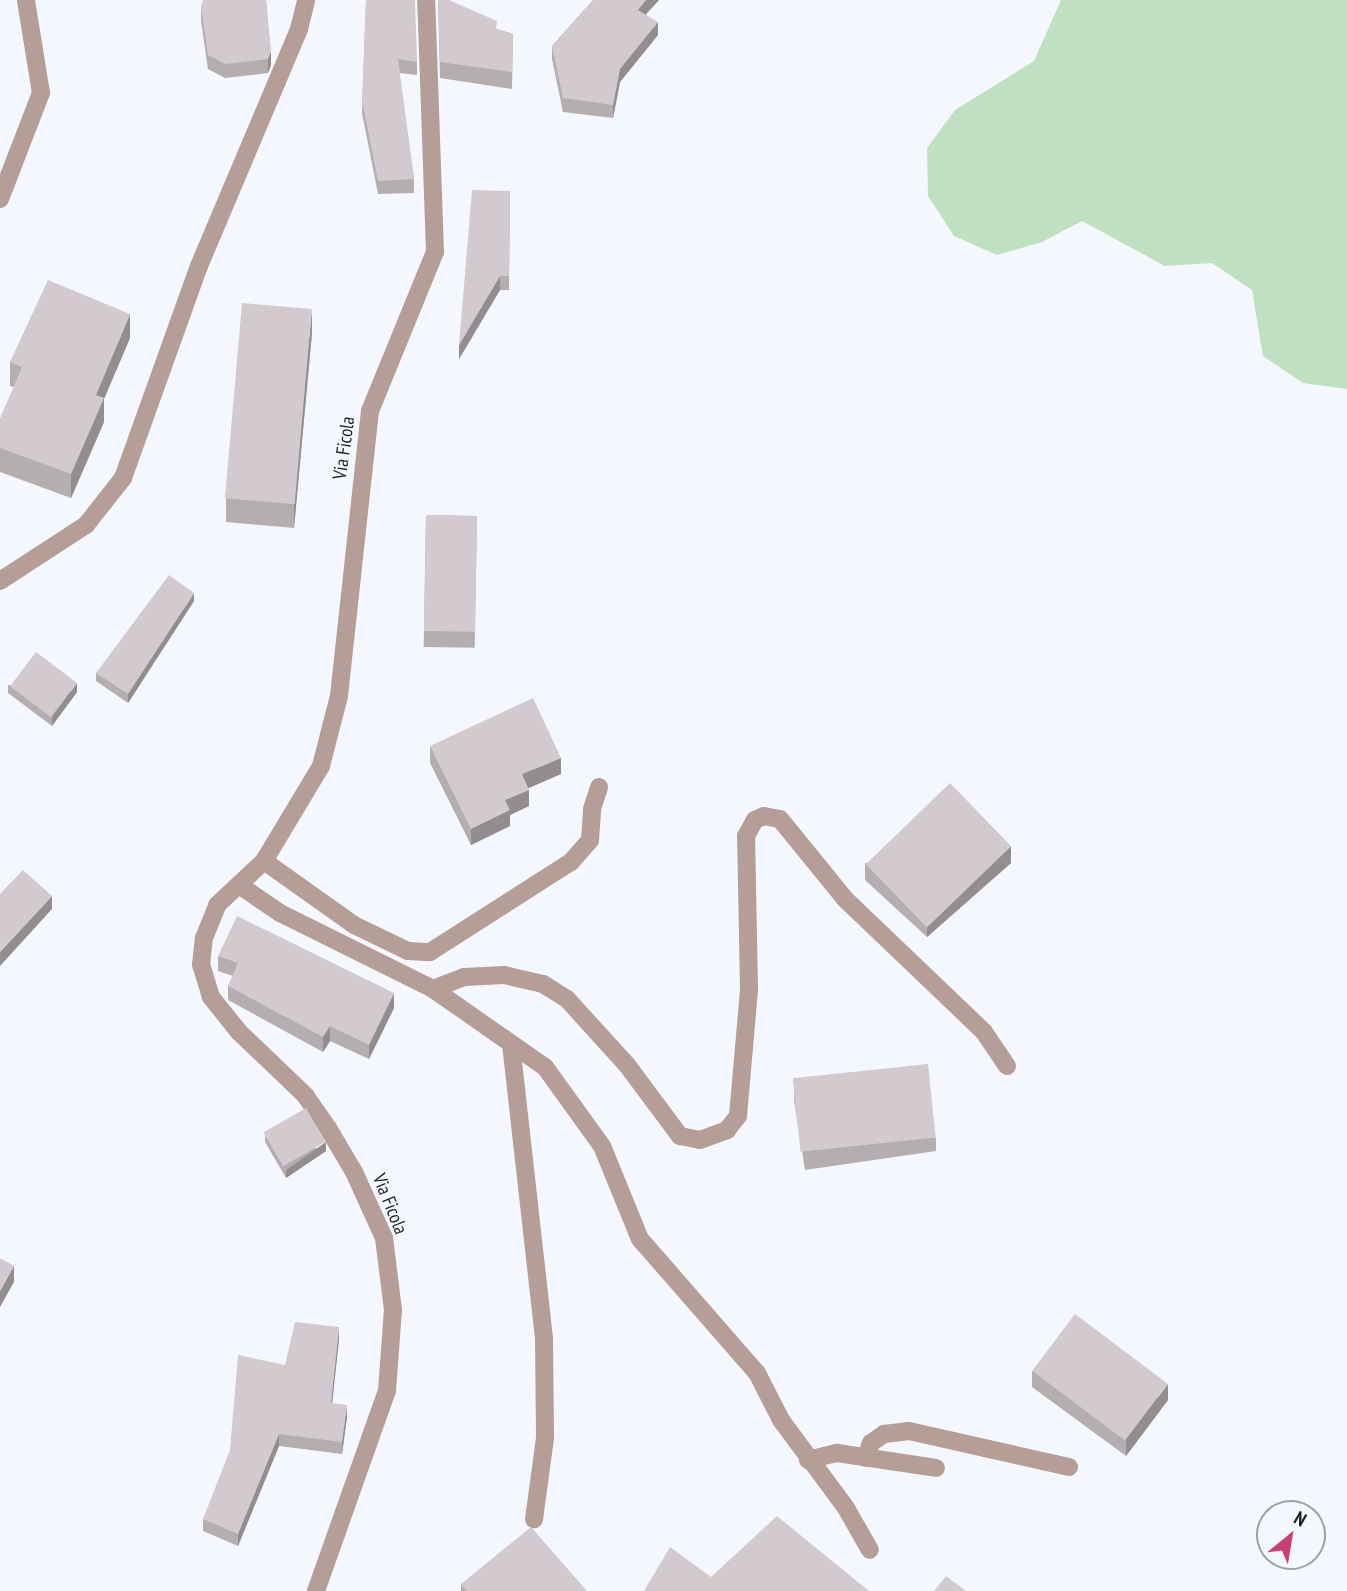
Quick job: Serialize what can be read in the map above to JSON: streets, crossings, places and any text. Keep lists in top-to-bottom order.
{
  "streets": {
    "street": ["Via Ficola"]
  },
  "north": "top right"
}
